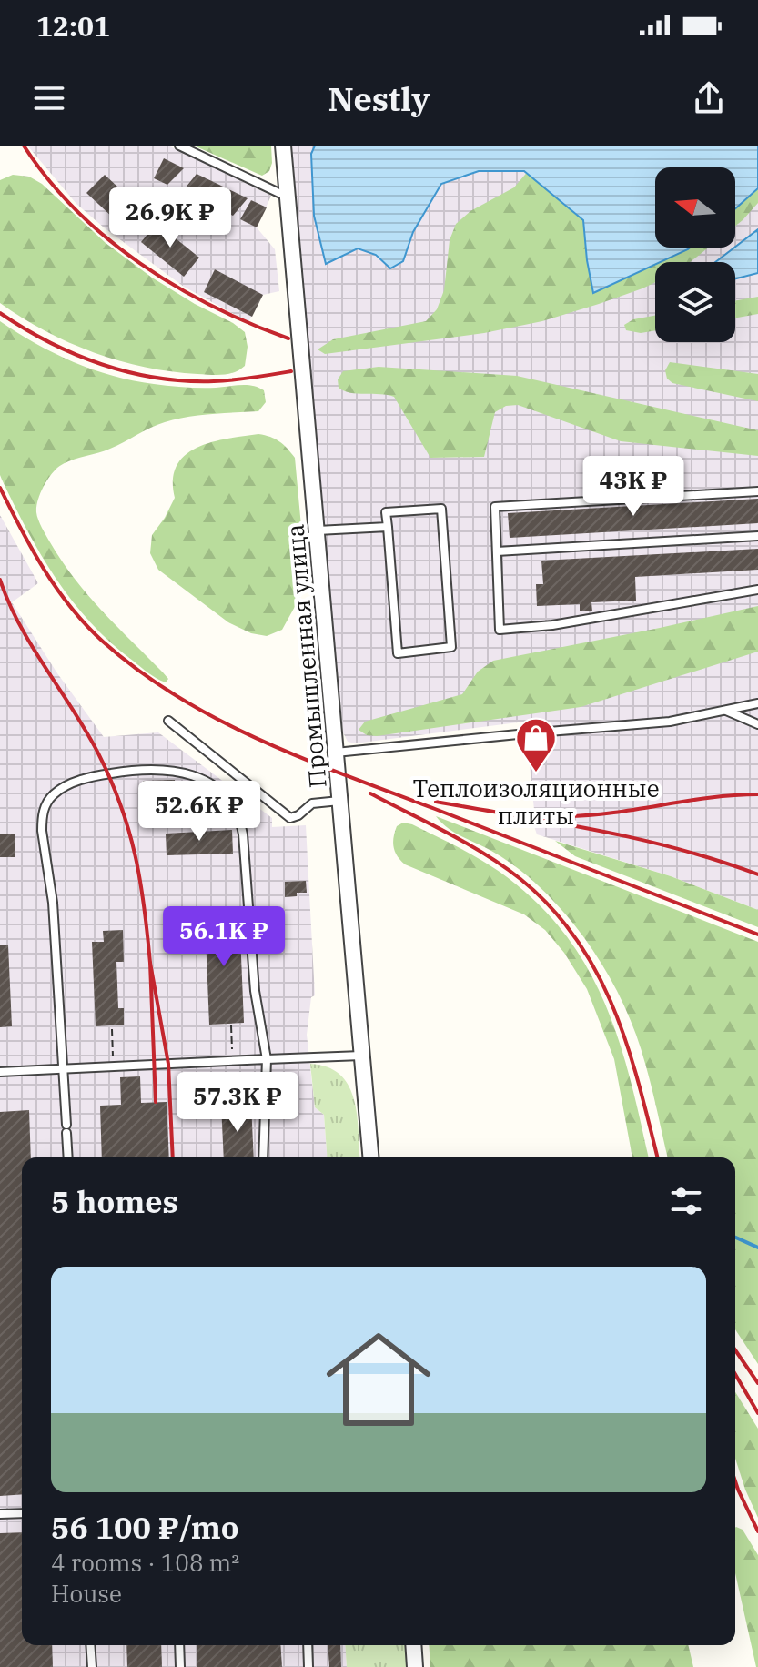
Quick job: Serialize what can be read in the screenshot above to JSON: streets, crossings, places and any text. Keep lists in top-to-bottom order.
{
  "streets": {
    "street": ["Промышленная улица"]
  },
  "places": {
    "shop": ["Теплоизоляционные плиты"]
  },
  "north": "left",
  "page": {
    "status": "12:01",
    "header": "Nestly",
    "price": [
      "26.9K ₽",
      "43K ₽",
      "52.6K ₽",
      "56.1K ₽",
      "57.3K ₽"
    ],
    "heading": "5 homes",
    "list": [
      {
        "name": "56 100 ₽/mo",
        "note": "4 rooms · 108 m² · House"
      }
    ]
  }
}
